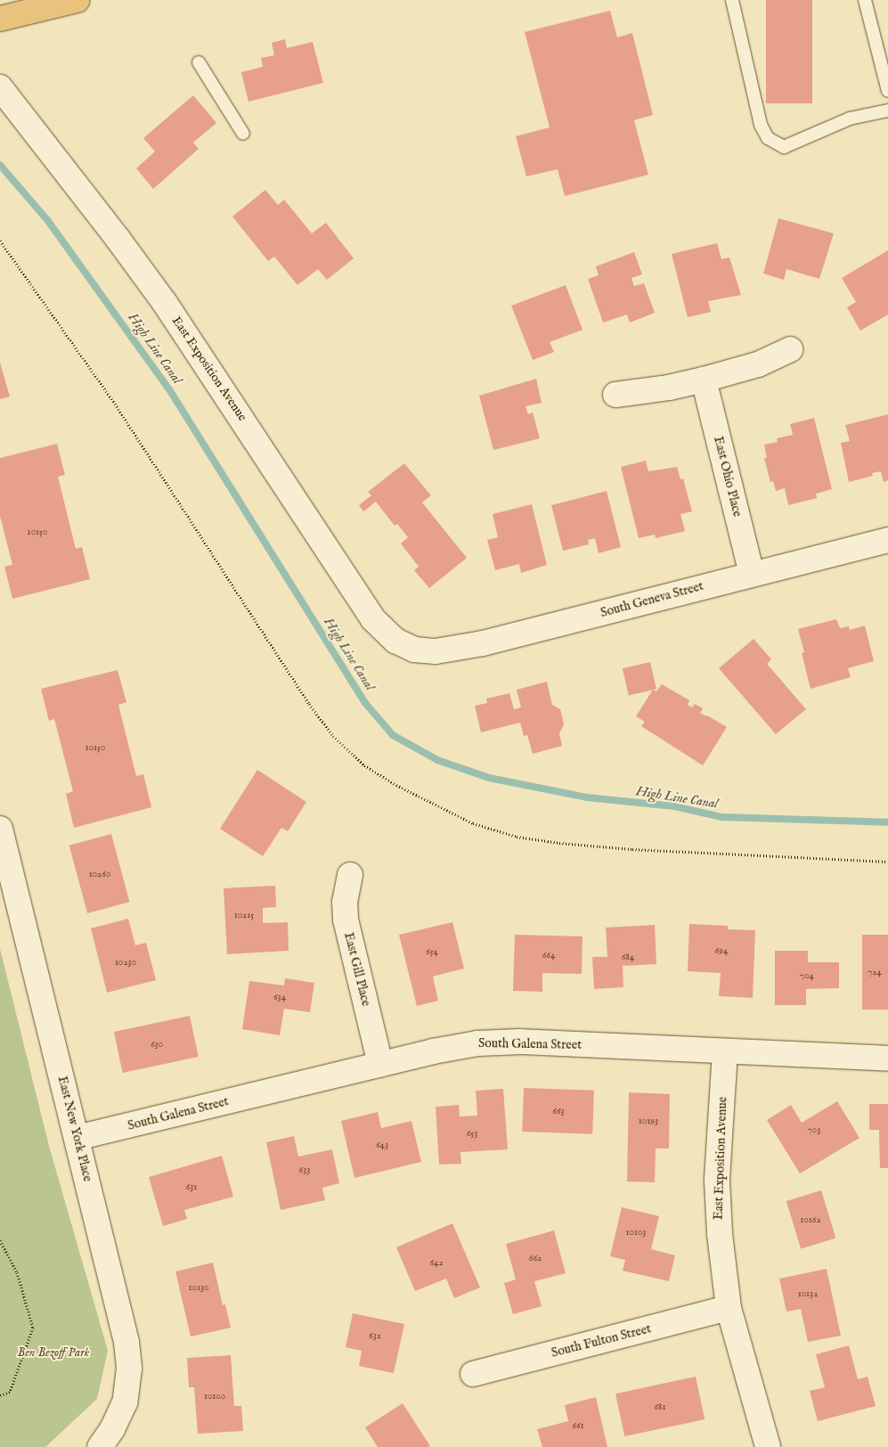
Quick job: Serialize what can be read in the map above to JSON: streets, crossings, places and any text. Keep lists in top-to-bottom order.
{
  "streets": {
    "street": [
      "East Exposition Avenue",
      "East Ohio Place",
      "South Geneva Street",
      "East Gill Place",
      "South Galena Street",
      "East New York Place",
      "South Fulton Street"
    ]
  },
  "crossings": [
    ["East Exposition Avenue", "South Geneva Street"],
    ["East Exposition Avenue", "South Galena Street"],
    ["East Exposition Avenue", "South Fulton Street"],
    ["East Ohio Place", "South Geneva Street"],
    ["East Gill Place", "South Galena Street"],
    ["South Galena Street", "East New York Place"]
  ],
  "water": ["High Line Canal"],
  "parks": ["Ben Bezoff Park"],
  "house_numbers": [
    "10150",
    "10150",
    "10260",
    "10215",
    "694",
    "654",
    "664",
    "684",
    "10230",
    "724",
    "704",
    "634",
    "630",
    "663",
    "10193",
    "703",
    "653",
    "643",
    "633",
    "631",
    "10162",
    "10103",
    "662",
    "642",
    "10130",
    "10132",
    "632",
    "10100",
    "681",
    "661"
  ]
}
